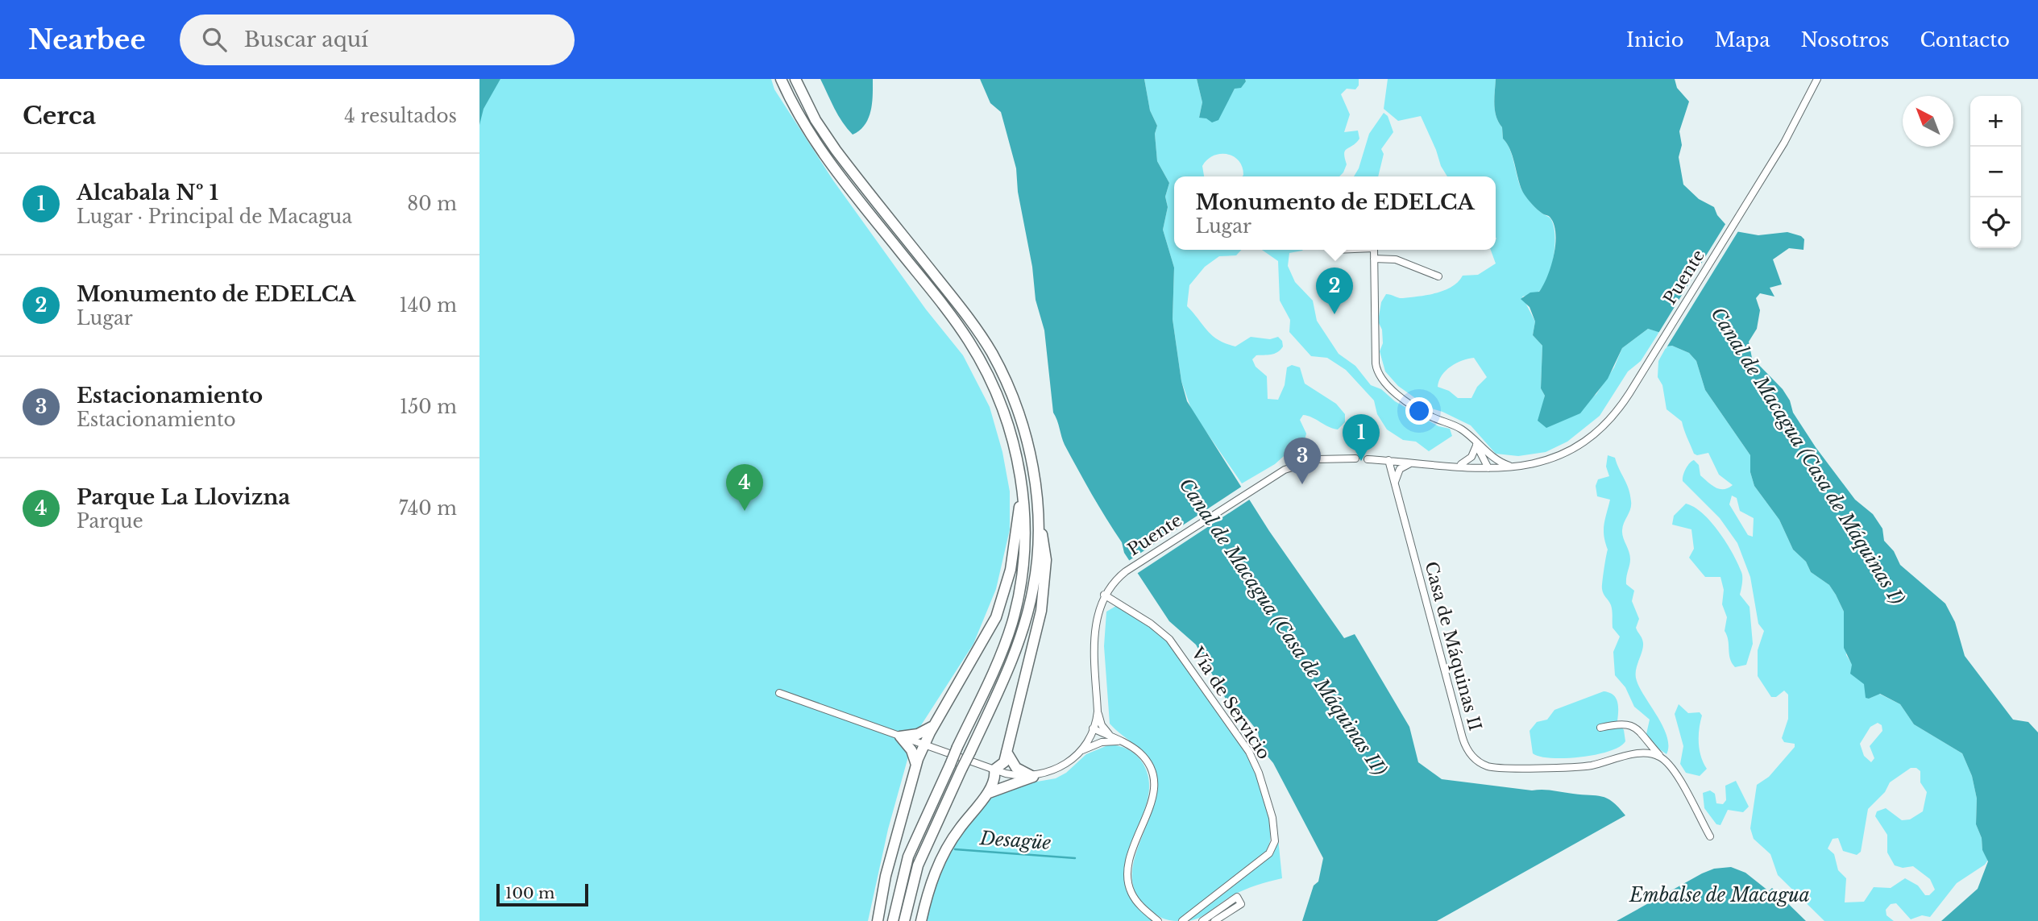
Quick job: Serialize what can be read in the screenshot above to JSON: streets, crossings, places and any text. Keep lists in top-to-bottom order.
{
  "streets": {
    "street": ["Puente", "Casa de Máquinas II", "Vía de Servicio"]
  },
  "crossings": [
    ["Puente", "Casa de Máquinas II"],
    ["Puente", "Vía de Servicio"]
  ],
  "water": [
    "Canal de Macagua (Casa de Máquinas I)",
    "Canal de Macagua (Casa de Máquinas II)",
    "Desagüe",
    "Embalse de Macagua"
  ],
  "scale_bar": "100 m",
  "north": "top left",
  "page": {
    "header": "Nearbee",
    "search": "Buscar aquí",
    "nav": [
      "Inicio",
      "Mapa",
      "Nosotros",
      "Contacto"
    ],
    "heading": ["Cerca", "4 resultados"],
    "map_buttons": ["+", "−"],
    "list": [
      {
        "mark": "1",
        "name": "Alcabala Nº 1",
        "note": "Lugar · Principal de Macagua",
        "value": "80 m"
      },
      {
        "mark": "2",
        "name": "Monumento de EDELCA",
        "note": "Lugar",
        "value": "140 m"
      },
      {
        "mark": "3",
        "name": "Estacionamiento",
        "note": "Estacionamiento",
        "value": "150 m"
      },
      {
        "mark": "4",
        "name": "Parque La Llovizna",
        "note": "Parque",
        "value": "740 m"
      }
    ],
    "popup": ["Monumento de EDELCA", "Lugar"],
    "pins": [
      "2",
      "1",
      "3",
      "4"
    ],
    "scale": "100 m"
  }
}
